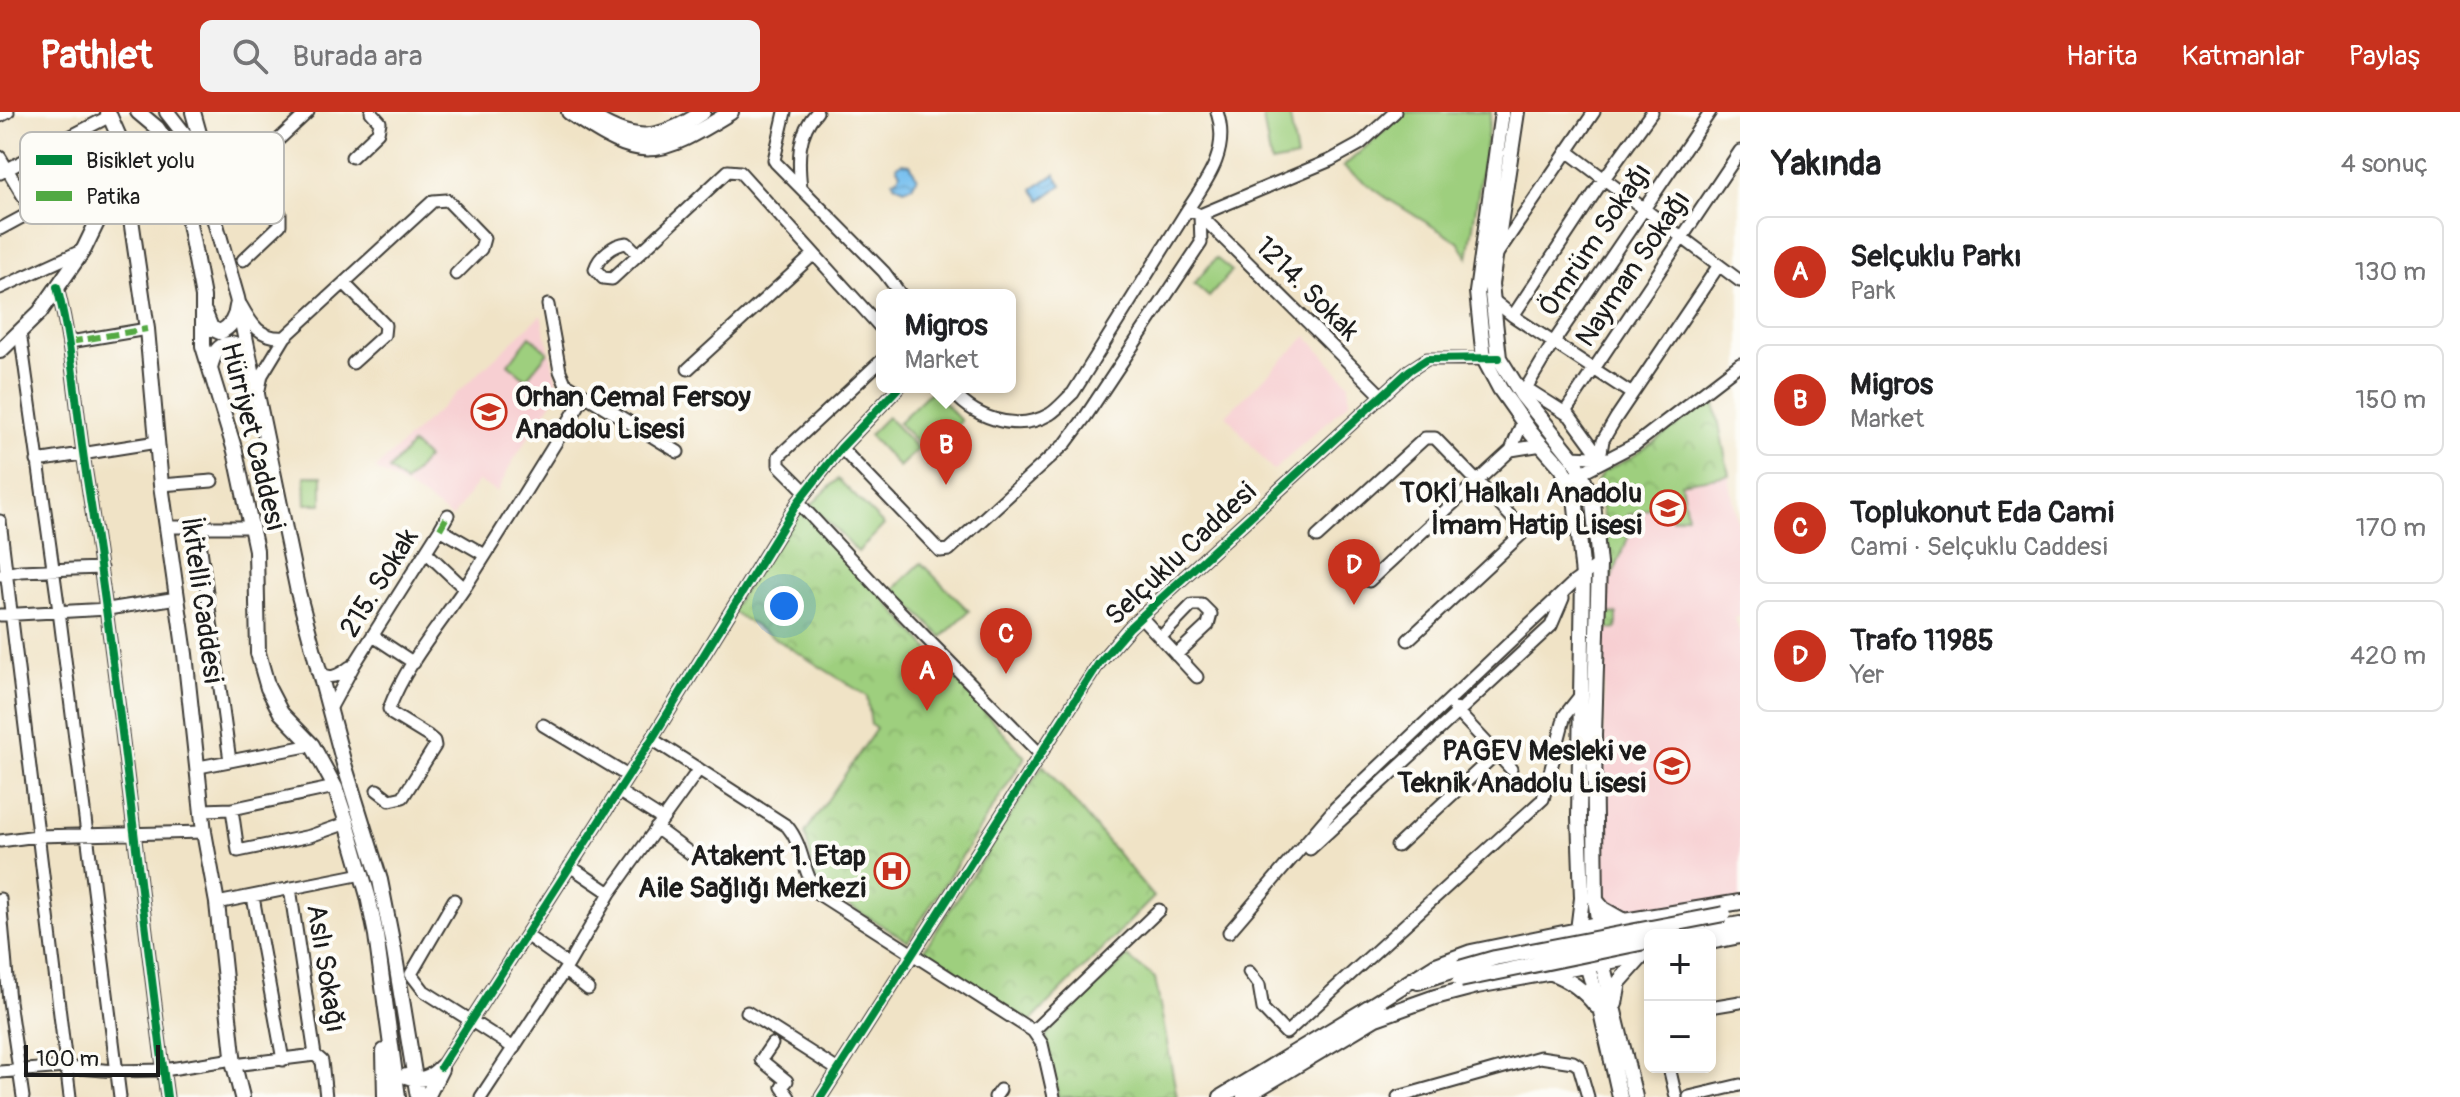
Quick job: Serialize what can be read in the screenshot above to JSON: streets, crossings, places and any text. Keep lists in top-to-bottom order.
{
  "streets": {
    "main road": ["Hürriyet Caddesi", "İkitelli Caddesi"],
    "street": [
      "Ömrüm Sokağı",
      "Nayman Sokağı",
      "1214. Sokak",
      "Selçuklu Caddesi",
      "215. Sokak",
      "Aslı Sokağı"
    ]
  },
  "crossings": [
    ["1214. Sokak", "Selçuklu Caddesi"],
    ["Hürriyet Caddesi", "215. Sokak"]
  ],
  "places": {
    "school or university": ["Orhan Cemal Fersoy Anadolu Lisesi", "TOKİ Halkalı Anadolu İmam Hatip Lisesi", "PAGEV Mesleki ve Teknik Anadolu Lisesi"],
    "hospital": ["Atakent 1. Etap Aile Sağlığı Merkezi"]
  },
  "legend": ["Bisiklet yolu", "Patika"],
  "scale_bar": "100 m",
  "page": {
    "header": "Pathlet",
    "search": "Burada ara",
    "nav": ["Harita", "Katmanlar", "Paylaş"],
    "heading": ["Yakında", "4 sonuç"],
    "list": [
      {
        "mark": "A",
        "name": "Selçuklu Parkı",
        "note": "Park",
        "value": "130 m"
      },
      {
        "mark": "B",
        "name": "Migros",
        "note": "Market",
        "value": "150 m"
      },
      {
        "mark": "C",
        "name": "Toplukonut Eda Cami",
        "note": "Cami · Selçuklu Caddesi",
        "value": "170 m"
      },
      {
        "mark": "D",
        "name": "Trafo 11985",
        "note": "Yer",
        "value": "420 m"
      }
    ],
    "popup": ["Migros", "Market"],
    "pins": [
      "B",
      "D",
      "C",
      "A"
    ],
    "map_buttons": ["+", "−"],
    "scale": "100 m"
  }
}
